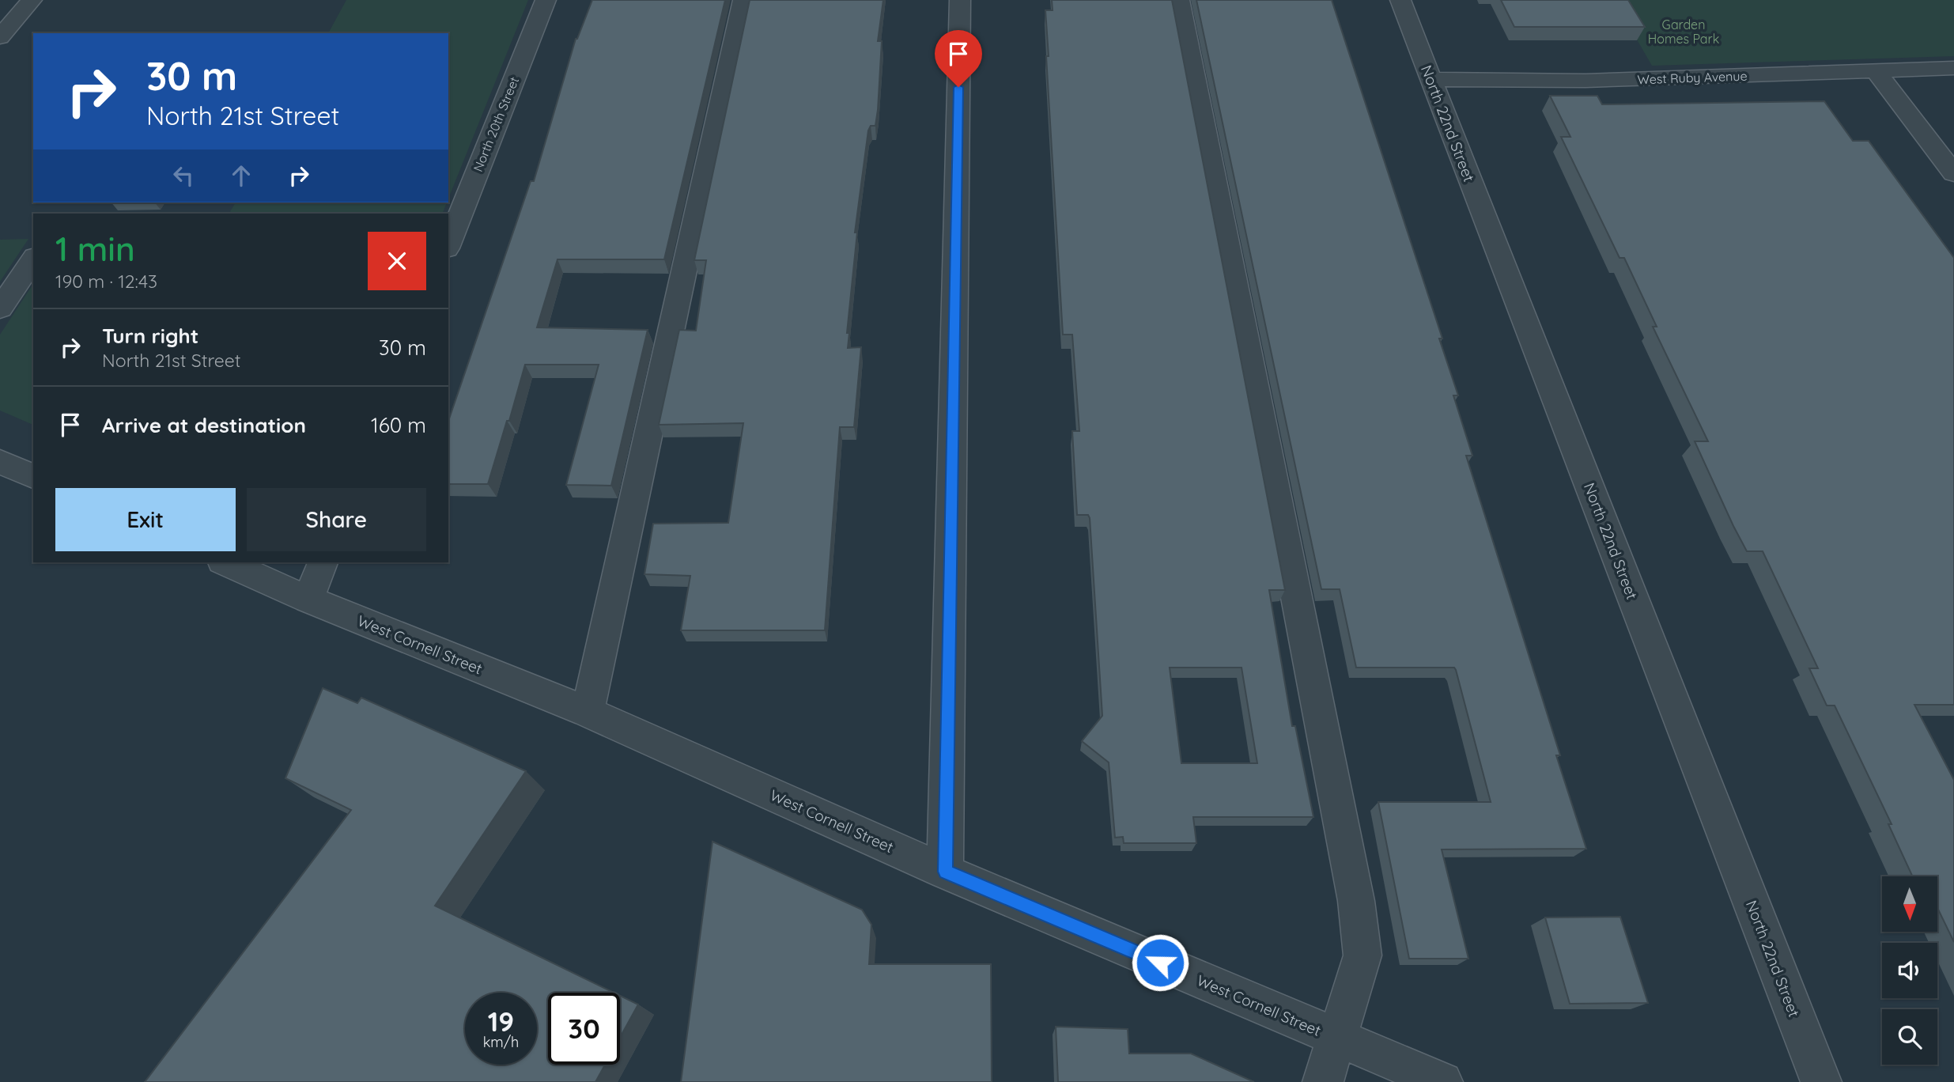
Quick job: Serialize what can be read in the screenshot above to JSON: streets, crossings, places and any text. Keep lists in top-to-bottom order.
{
  "streets": {
    "street": [
      "West Ruby Avenue",
      "North 22nd Street",
      "North 20th Street",
      "West Cornell Street"
    ]
  },
  "crossings": [
    ["West Ruby Avenue", "North 22nd Street"]
  ],
  "parks": ["Garden Homes Park"],
  "north": "bottom",
  "page": {
    "turn": ["30 m", "North 21st Street"],
    "heading": ["1 min", "190 m · 12:43"],
    "list": [
      {
        "name": "Turn right",
        "note": "North 21st Street",
        "value": "30 m"
      },
      {
        "name": "Arrive at destination",
        "value": "160 m"
      }
    ],
    "buttons": ["Exit", "Share"],
    "speed": "19 km/h",
    "limit": "30"
  }
}
